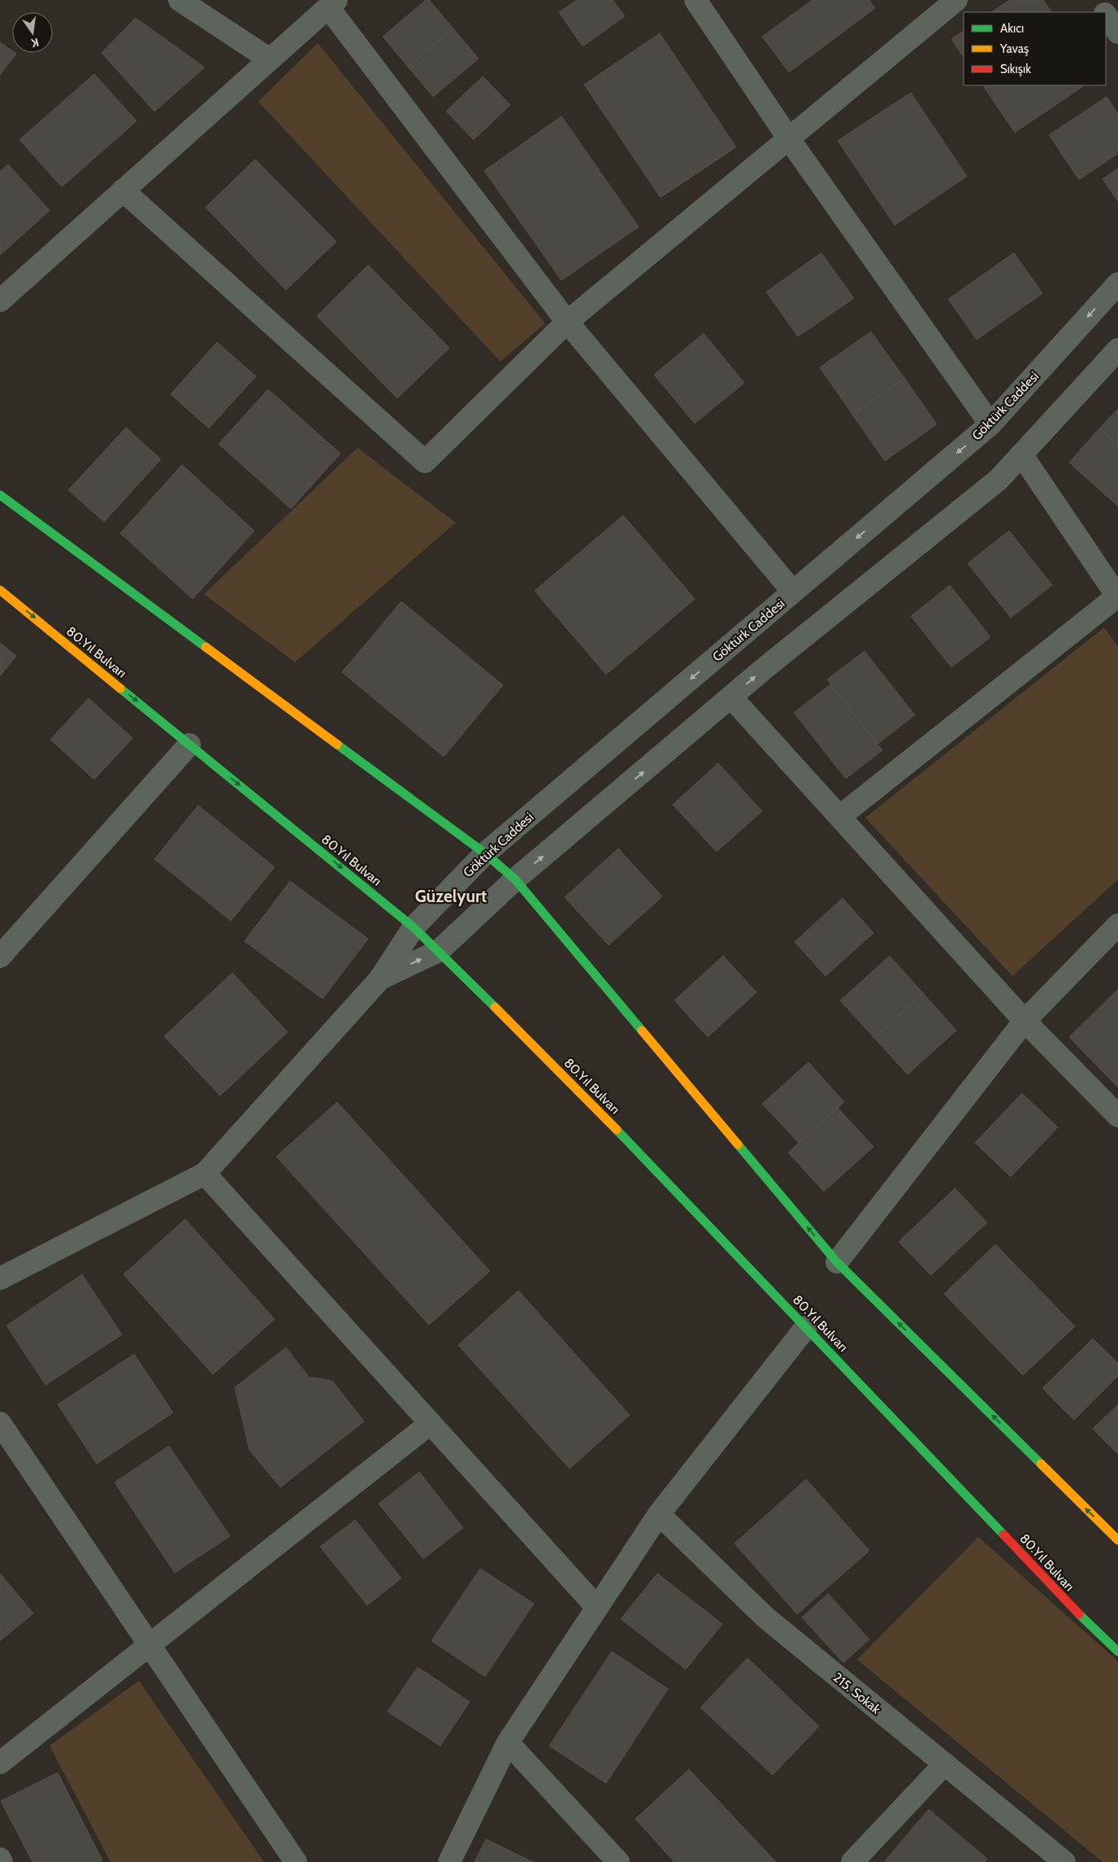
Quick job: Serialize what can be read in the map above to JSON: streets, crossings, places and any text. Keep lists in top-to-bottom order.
{
  "streets": {
    "street": ["Göktürk Caddesi", "80.Yıl Bulvarı", "215. Sokak"]
  },
  "crossings": [
    ["Göktürk Caddesi", "80.Yıl Bulvarı"]
  ],
  "districts": ["Güzelyurt"],
  "legend": ["Akıcı", "Yavaş", "Sıkışık"],
  "north": "bottom"
}
